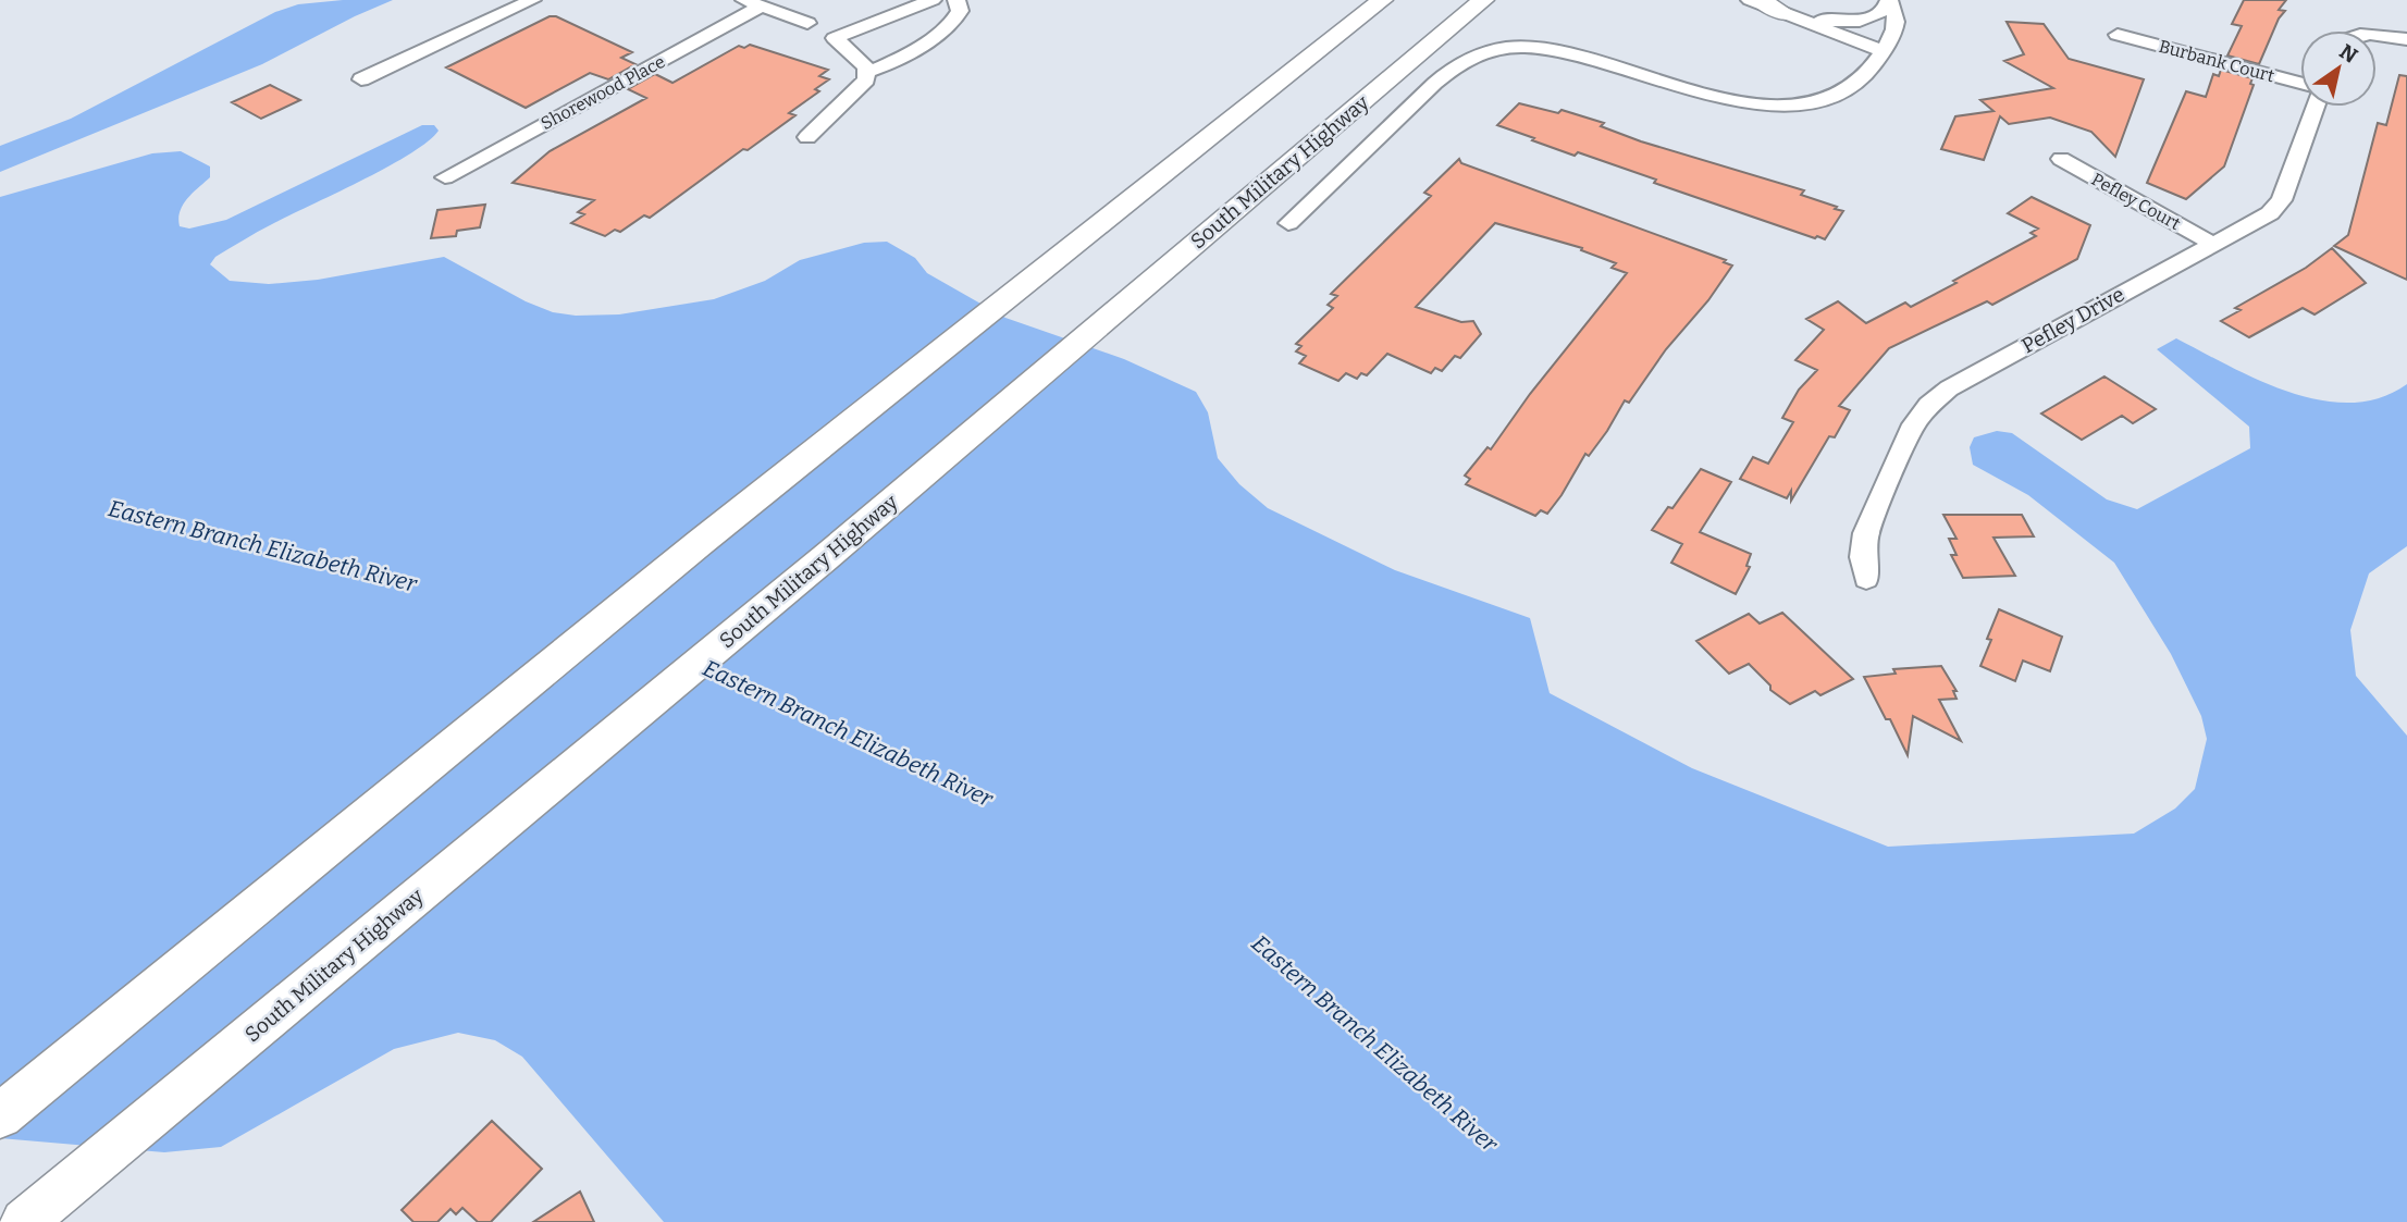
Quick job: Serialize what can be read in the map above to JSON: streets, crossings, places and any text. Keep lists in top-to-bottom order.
{
  "streets": {
    "main road": ["South Military Highway"],
    "street": [
      "Burbank Court",
      "Shorewood Place",
      "Pefley Court",
      "Pefley Drive"
    ]
  },
  "crossings": [
    ["Pefley Court", "Pefley Drive"]
  ],
  "water": ["Eastern Branch Elizabeth River"],
  "north": "top right"
}
